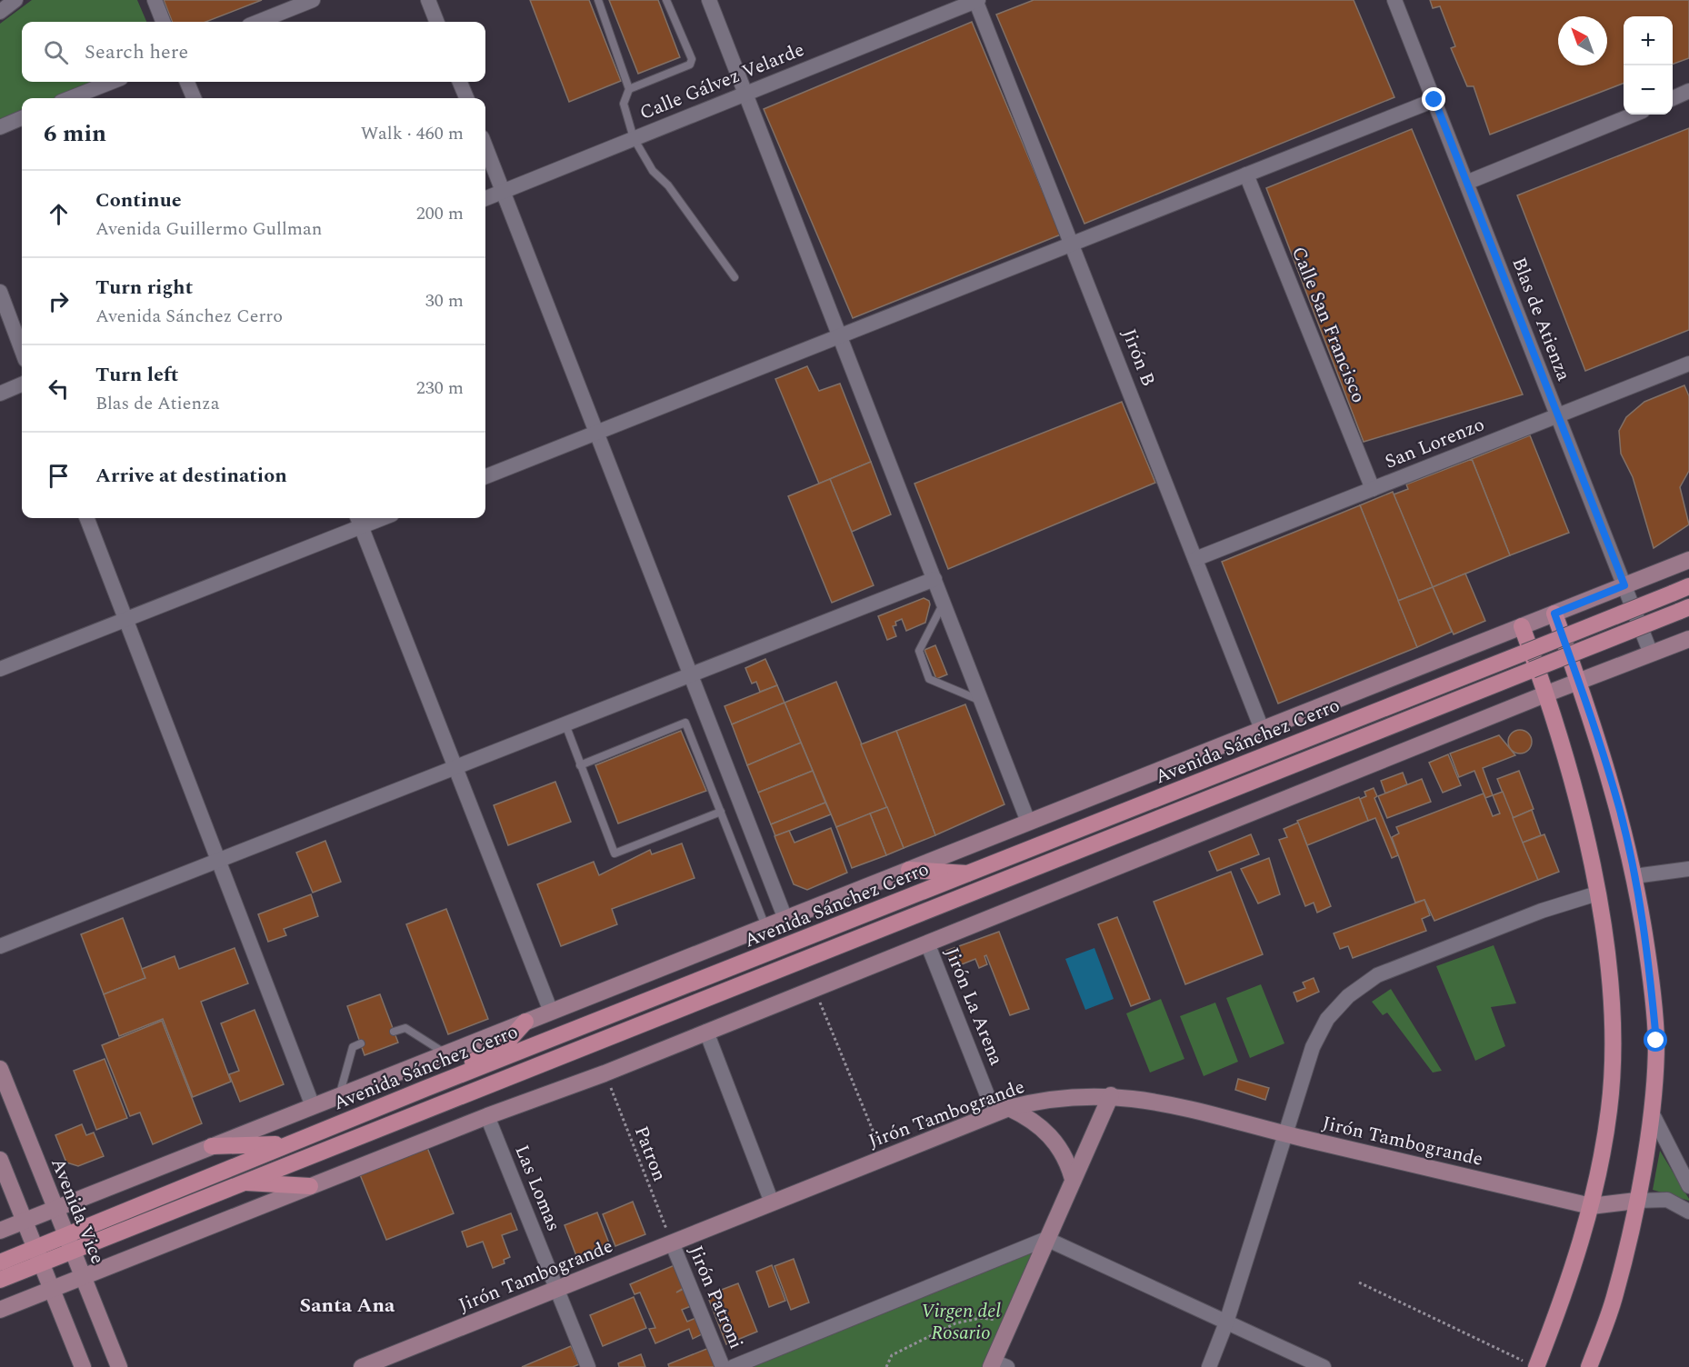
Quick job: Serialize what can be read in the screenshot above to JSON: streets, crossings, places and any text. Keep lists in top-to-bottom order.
{
  "streets": {
    "main road": ["Avenida Sánchez Cerro", "Jirón Tambogrande", "Avenida Vice"],
    "street": [
      "Calle Gálvez Velarde",
      "Blas de Atienza",
      "Calle San Francisco",
      "Jirón B",
      "San Lorenzo",
      "Jirón La Arena",
      "Las Lomas",
      "Jirón Patroni"
    ],
    "path": ["Patron"]
  },
  "crossings": [
    ["Calle Gálvez Velarde", "Jirón B"],
    ["Blas de Atienza", "San Lorenzo"],
    ["Blas de Atienza", "Avenida Sánchez Cerro"],
    ["Calle San Francisco", "San Lorenzo"],
    ["Jirón B", "San Lorenzo"],
    ["Jirón B", "Avenida Sánchez Cerro"],
    ["Avenida Sánchez Cerro", "Avenida Vice"],
    ["Jirón La Arena", "Jirón Tambogrande"],
    ["Jirón Tambogrande", "Patron"],
    ["Jirón Tambogrande", "Las Lomas"],
    ["Jirón Tambogrande", "Jirón Patroni"],
    ["Patron", "Jirón Patroni"]
  ],
  "districts": ["Santa Ana"],
  "parks": ["Virgen del Rosario"],
  "north": "top left",
  "page": {
    "map_buttons": ["+", "−"],
    "search": "Search here",
    "heading": ["6 min", "Walk · 460 m"],
    "list": [
      ["Continue", "Avenida Guillermo Gullman", "200 m"],
      ["Turn right", "Avenida Sánchez Cerro", "30 m"],
      ["Turn left", "Blas de Atienza", "230 m"],
      "Arrive at destination"
    ]
  }
}
